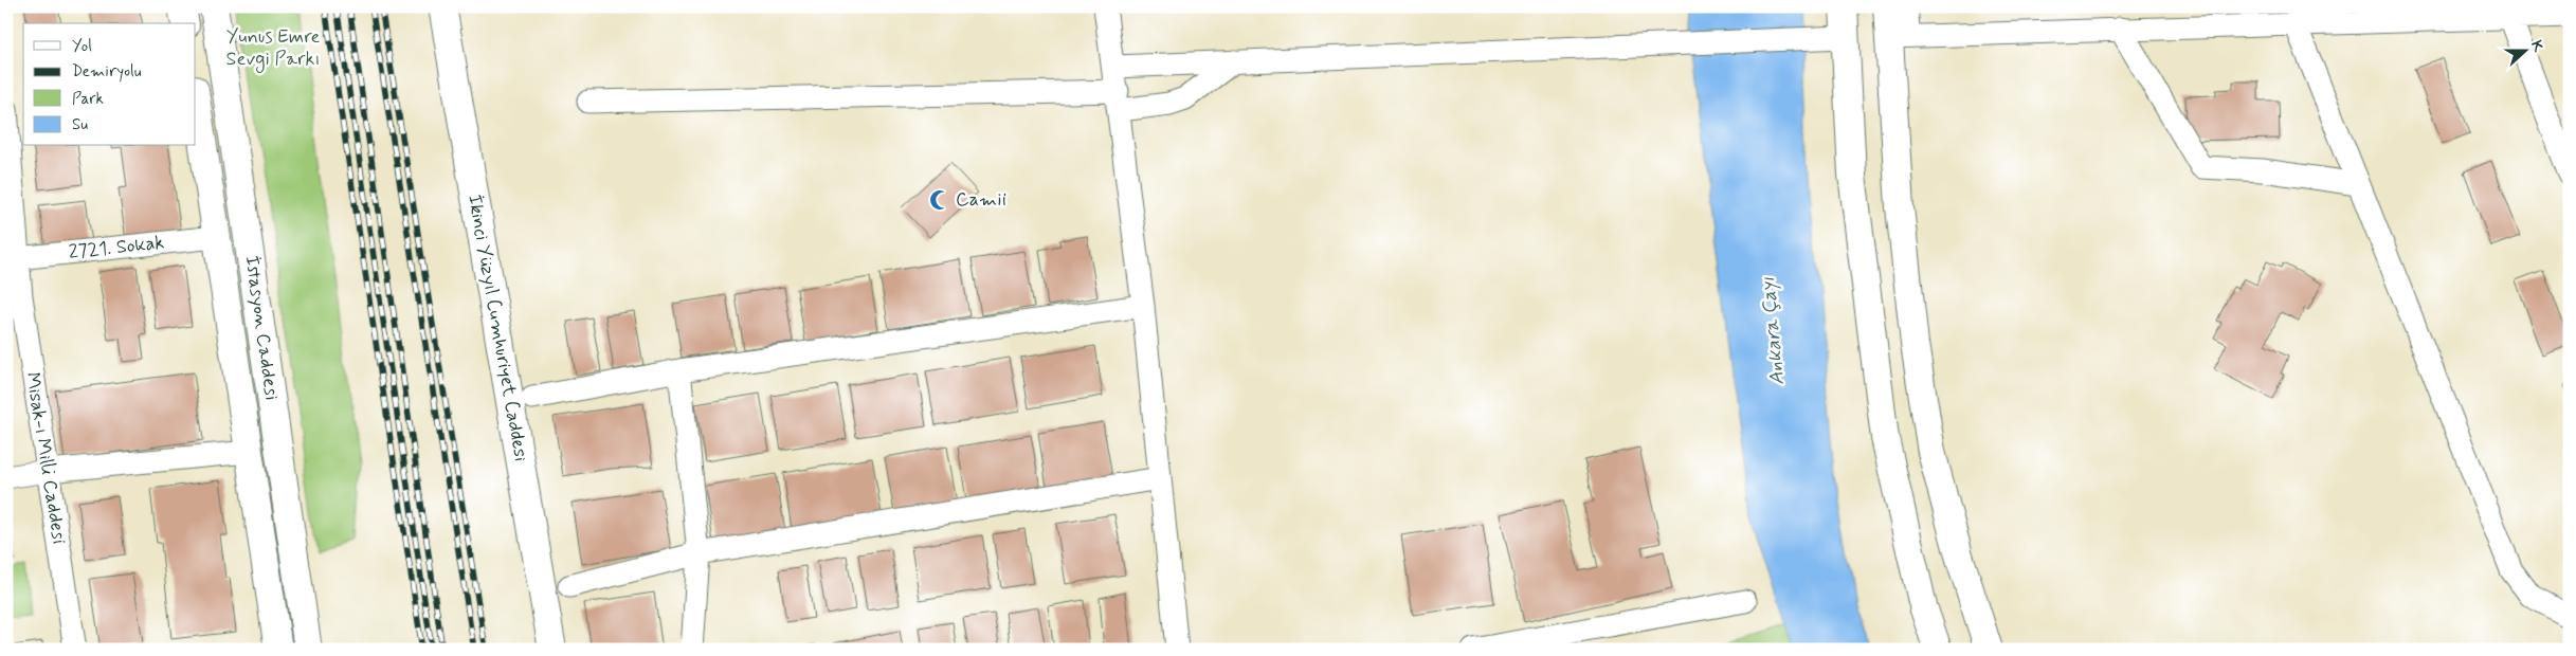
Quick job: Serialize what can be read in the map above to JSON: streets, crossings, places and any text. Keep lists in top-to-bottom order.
{
  "streets": {
    "main road": ["İstasyon Caddesi", "İkinci Yüzyıl Cumhuriyet Caddesi"],
    "street": ["2721. Sokak", "Misak-ı Milli Caddesi"]
  },
  "crossings": [
    ["2721. Sokak", "İstasyon Caddesi"],
    ["2721. Sokak", "Misak-ı Milli Caddesi"]
  ],
  "water": ["Ankara Çayı"],
  "parks": ["Yunus Emre Sevgi Parkı"],
  "places": {
    "mosque": ["Camii"]
  },
  "legend": [
    "Yol",
    "Demiryolu",
    "Park",
    "Su"
  ],
  "north": "right"
}
